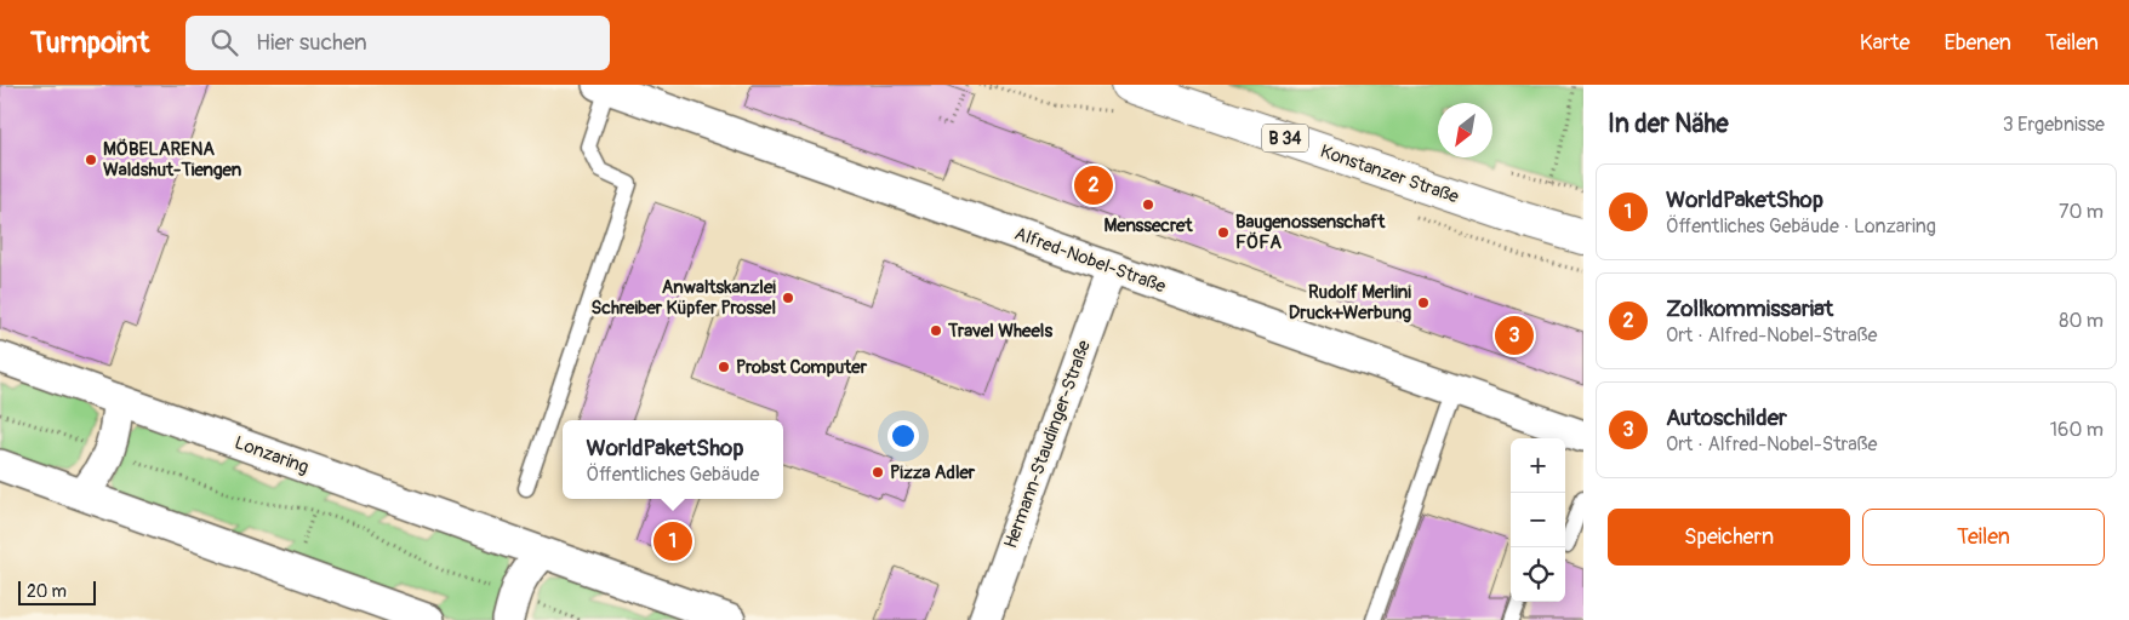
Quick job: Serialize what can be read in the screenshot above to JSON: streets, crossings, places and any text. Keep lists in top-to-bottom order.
{
  "streets": {
    "main road": ["B 34", "Konstanzer Straße"],
    "street": ["Alfred-Nobel-Straße", "Hermann-Staudinger-Straße", "Lonzaring"]
  },
  "crossings": [
    ["Alfred-Nobel-Straße", "Hermann-Staudinger-Straße"]
  ],
  "places": [
    "MÖBELARENA Waldshut-Tiengen",
    "Menssecret",
    "Baugenossenschaft FÖFA",
    "Anwaltskanzlei Schreiber Küpfer Prossel",
    "Rudolf Merlini Druck+Werbung",
    "Travel Wheels",
    "Probst Computer",
    "Pizza Adler"
  ],
  "scale_bar": "20 m",
  "north": "bottom left",
  "page": {
    "header": "Turnpoint",
    "search": "Hier suchen",
    "nav": ["Karte", "Ebenen", "Teilen"],
    "heading": ["In der Nähe", "3 Ergebnisse"],
    "pins": ["2", "3", "1"],
    "list": [
      {
        "mark": "1",
        "name": "WorldPaketShop",
        "note": "Öffentliches Gebäude · Lonzaring",
        "value": "70 m"
      },
      {
        "mark": "2",
        "name": "Zollkommissariat",
        "note": "Ort · Alfred-Nobel-Straße",
        "value": "80 m"
      },
      {
        "mark": "3",
        "name": "Autoschilder",
        "note": "Ort · Alfred-Nobel-Straße",
        "value": "160 m"
      }
    ],
    "popup": ["WorldPaketShop", "Öffentliches Gebäude"],
    "map_buttons": ["+", "−"],
    "buttons": ["Speichern", "Teilen"],
    "scale": "20 m"
  }
}
